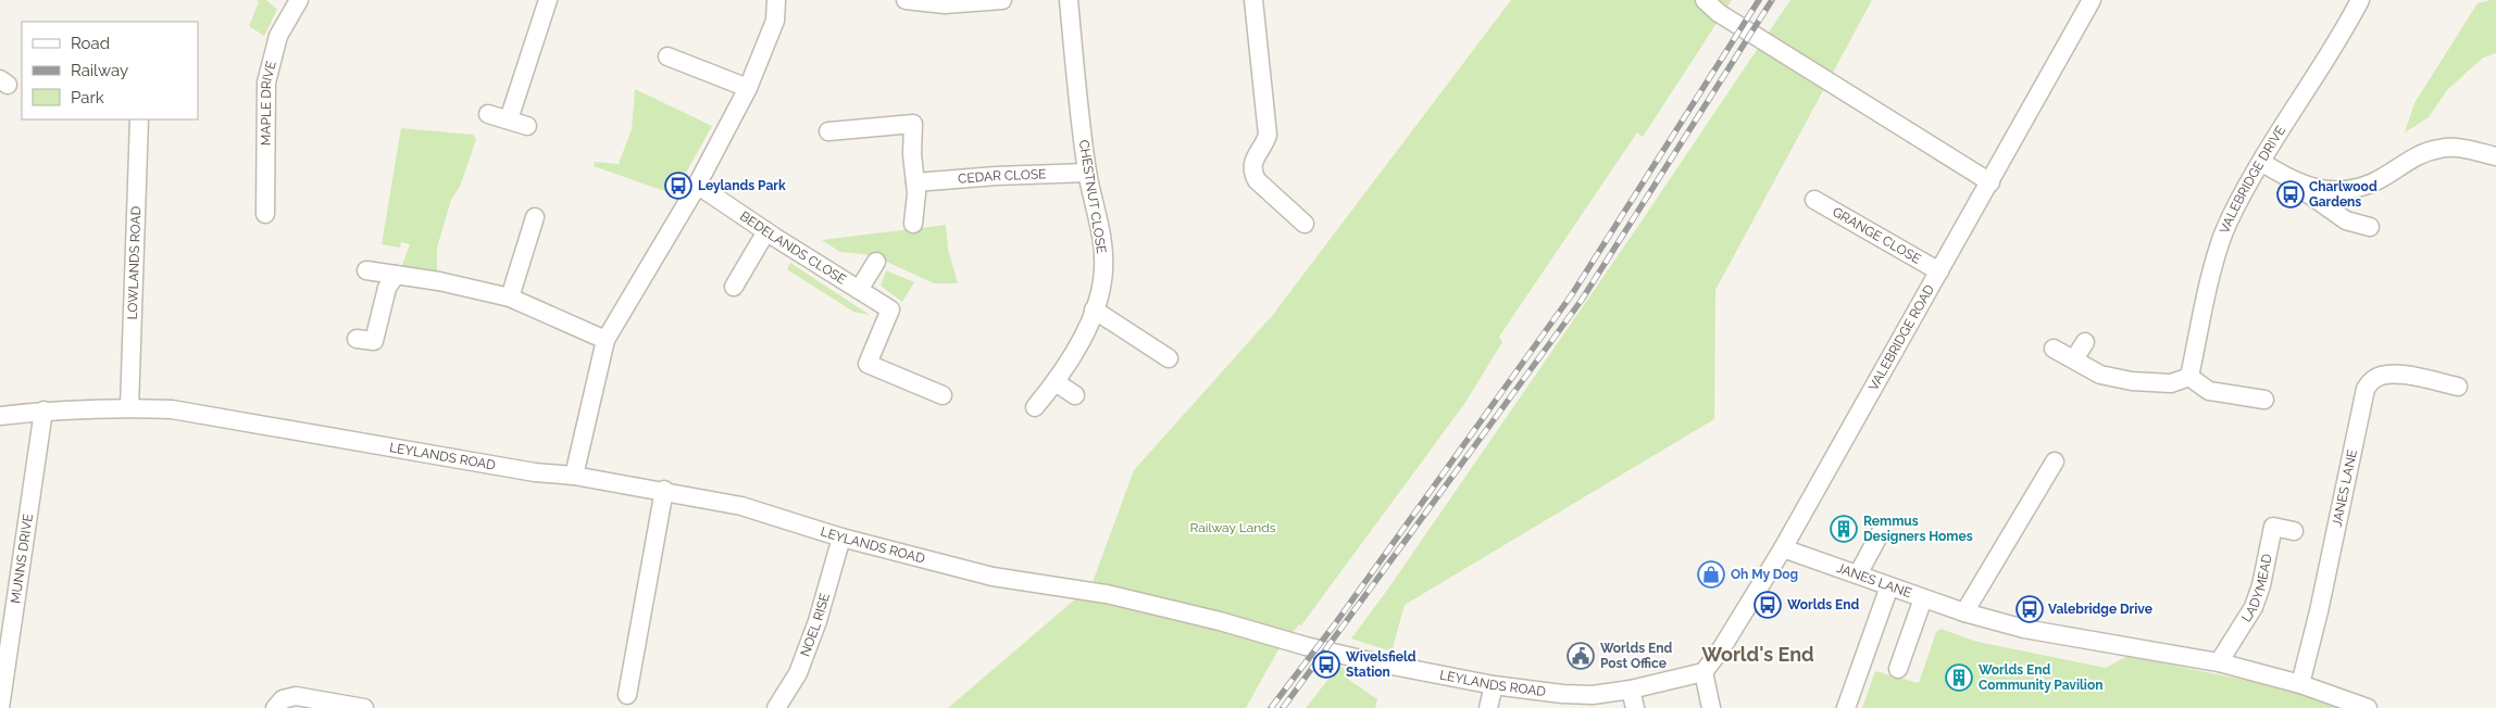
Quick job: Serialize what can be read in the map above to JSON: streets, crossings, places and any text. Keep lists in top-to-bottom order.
{
  "streets": {
    "street": [
      "MAPLE DRIVE",
      "CEDAR CLOSE",
      "VALEBRIDGE DRIVE",
      "CHESTNUT CLOSE",
      "GRANGE CLOSE",
      "BEDELANDS CLOSE",
      "LOWLANDS ROAD",
      "VALEBRIDGE ROAD",
      "LEYLANDS ROAD",
      "JANES LANE",
      "MUNNS DRIVE",
      "LADYMEAD",
      "NOEL RISE"
    ]
  },
  "crossings": [
    ["CEDAR CLOSE", "CHESTNUT CLOSE"],
    ["GRANGE CLOSE", "VALEBRIDGE ROAD"],
    ["LOWLANDS ROAD", "LEYLANDS ROAD"],
    ["VALEBRIDGE ROAD", "LEYLANDS ROAD"],
    ["VALEBRIDGE ROAD", "JANES LANE"],
    ["LEYLANDS ROAD", "MUNNS DRIVE"],
    ["LEYLANDS ROAD", "NOEL RISE"],
    ["JANES LANE", "LADYMEAD"]
  ],
  "districts": ["World's End"],
  "parks": ["Railway Lands"],
  "places": {
    "bus stop": [
      "Leylands Park",
      "Charlwood Gardens",
      "Worlds End",
      "Valebridge Drive",
      "Wivelsfield Station"
    ],
    "building": ["Remmus Designers Homes", "Worlds End Community Pavilion"],
    "shop": ["Oh My Dog"],
    "public building": ["Worlds End Post Office"]
  },
  "legend": ["Road", "Railway", "Park"]
}
